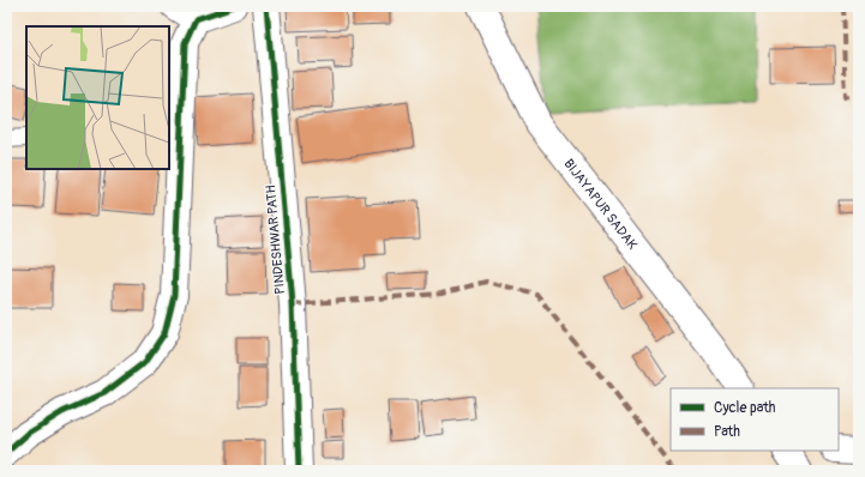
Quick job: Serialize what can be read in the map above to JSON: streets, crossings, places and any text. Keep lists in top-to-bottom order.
{
  "streets": {
    "street": ["BIJAYAPUR SADAK", "PINDESHWAR PATH"]
  },
  "legend": ["Cycle path", "Path"]
}
